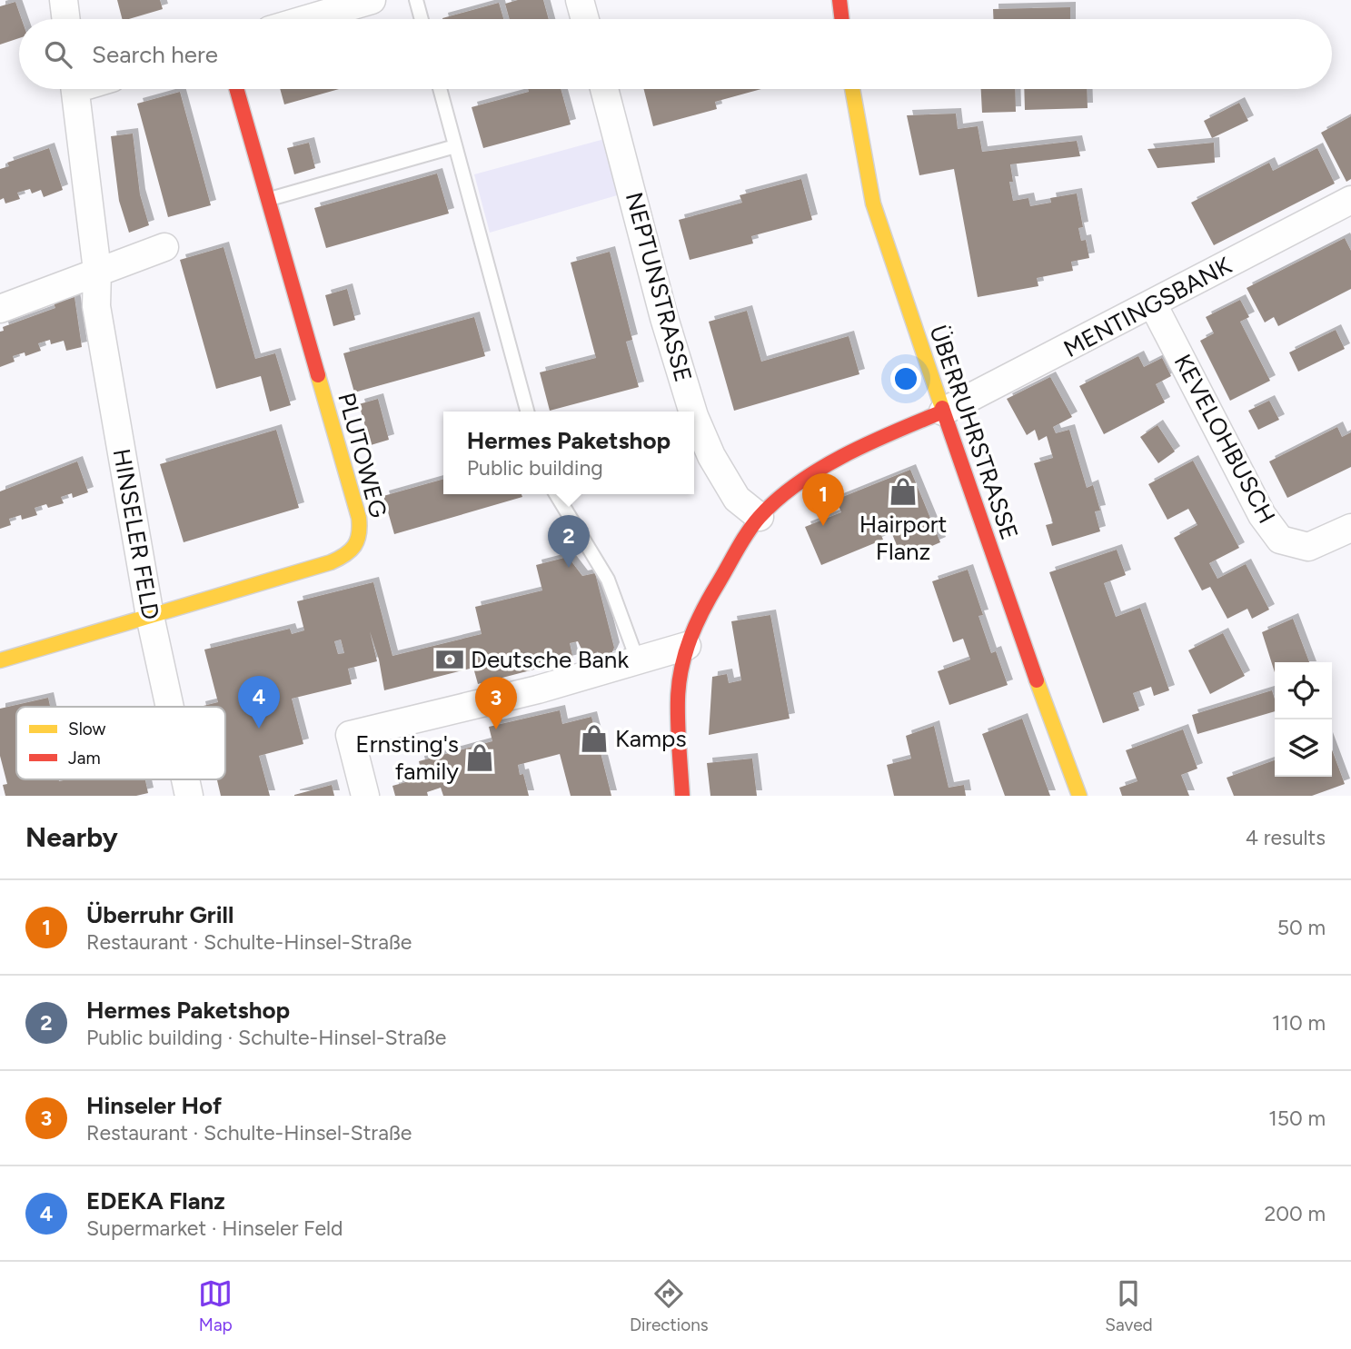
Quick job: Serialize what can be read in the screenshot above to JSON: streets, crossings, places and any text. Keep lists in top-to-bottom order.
{
  "streets": {
    "street": [
      "NEPTUNSTRASSE",
      "MENTINGSBANK",
      "ÜBERRUHRSTRASSE",
      "KEVELOHBUSCH",
      "PLUTOWEG",
      "HINSELER FELD"
    ]
  },
  "crossings": [
    ["MENTINGSBANK", "ÜBERRUHRSTRASSE"],
    ["MENTINGSBANK", "KEVELOHBUSCH"],
    ["PLUTOWEG", "HINSELER FELD"]
  ],
  "places": {
    "shop": ["Hairport Flanz", "Kamps", "Ernsting's family"],
    "bank": ["Deutsche Bank"]
  },
  "legend": ["Slow", "Jam"],
  "page": {
    "search": "Search here",
    "popup": ["Hermes Paketshop", "Public building"],
    "pins": [
      "1",
      "2",
      "4",
      "3"
    ],
    "heading": ["Nearby", "4 results"],
    "list": [
      {
        "mark": "1",
        "name": "Überruhr Grill",
        "note": "Restaurant · Schulte-Hinsel-Straße",
        "value": "50 m"
      },
      {
        "mark": "2",
        "name": "Hermes Paketshop",
        "note": "Public building · Schulte-Hinsel-Straße",
        "value": "110 m"
      },
      {
        "mark": "3",
        "name": "Hinseler Hof",
        "note": "Restaurant · Schulte-Hinsel-Straße",
        "value": "150 m"
      },
      {
        "mark": "4",
        "name": "EDEKA Flanz",
        "note": "Supermarket · Hinseler Feld",
        "value": "200 m"
      }
    ],
    "nav": ["Map", "Directions", "Saved"]
  }
}
